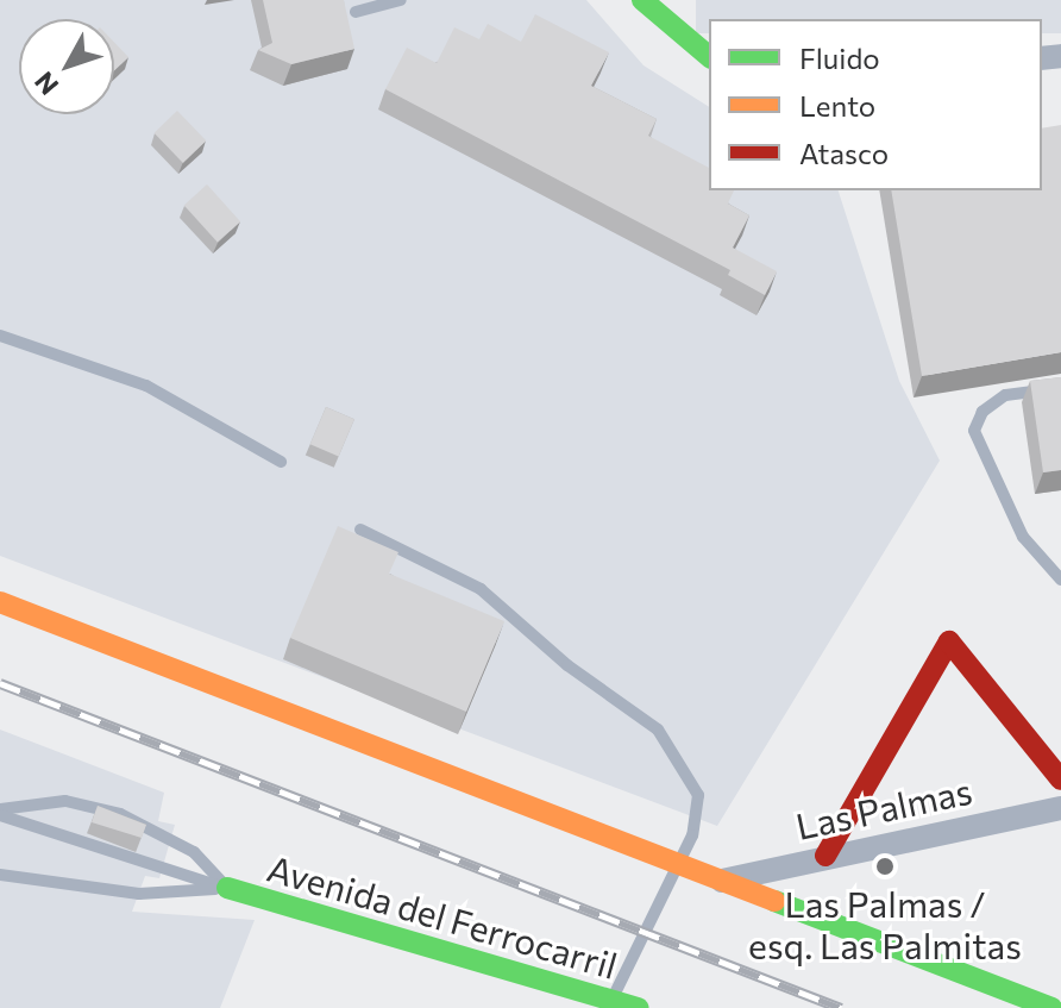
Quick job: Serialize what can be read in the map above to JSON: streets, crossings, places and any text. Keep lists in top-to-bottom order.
{
  "streets": {
    "main road": ["Avenida del Ferrocarril"],
    "street": ["Las Palmas"]
  },
  "places": ["Las Palmas / esq. Las Palmitas"],
  "legend": ["Fluido", "Lento", "Atasco"],
  "north": "bottom left"
}
